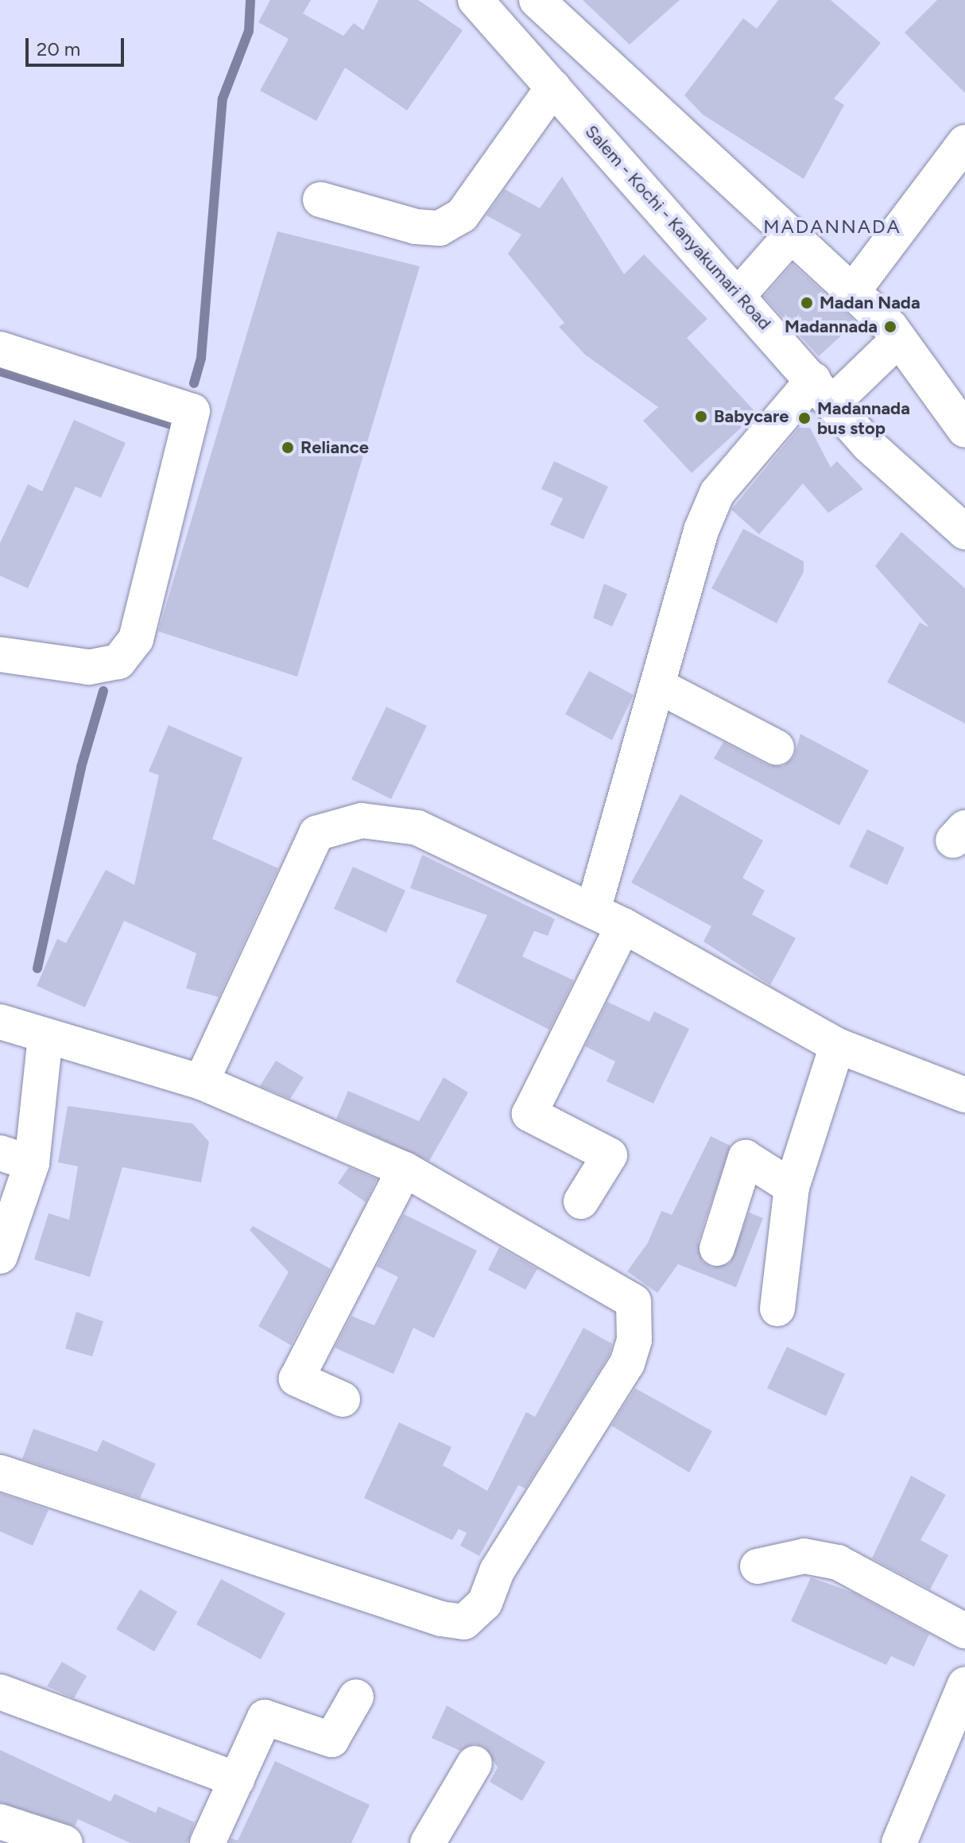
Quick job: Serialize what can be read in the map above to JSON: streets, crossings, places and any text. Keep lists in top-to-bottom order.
{
  "streets": {
    "street": ["Salem - Kochi - Kanyakumari Road"]
  },
  "districts": ["MADANNADA"],
  "places": [
    "Madan Nada",
    "Madannada",
    "Babycare",
    "Madannada bus stop",
    "Reliance"
  ],
  "scale_bar": "20 m"
}
